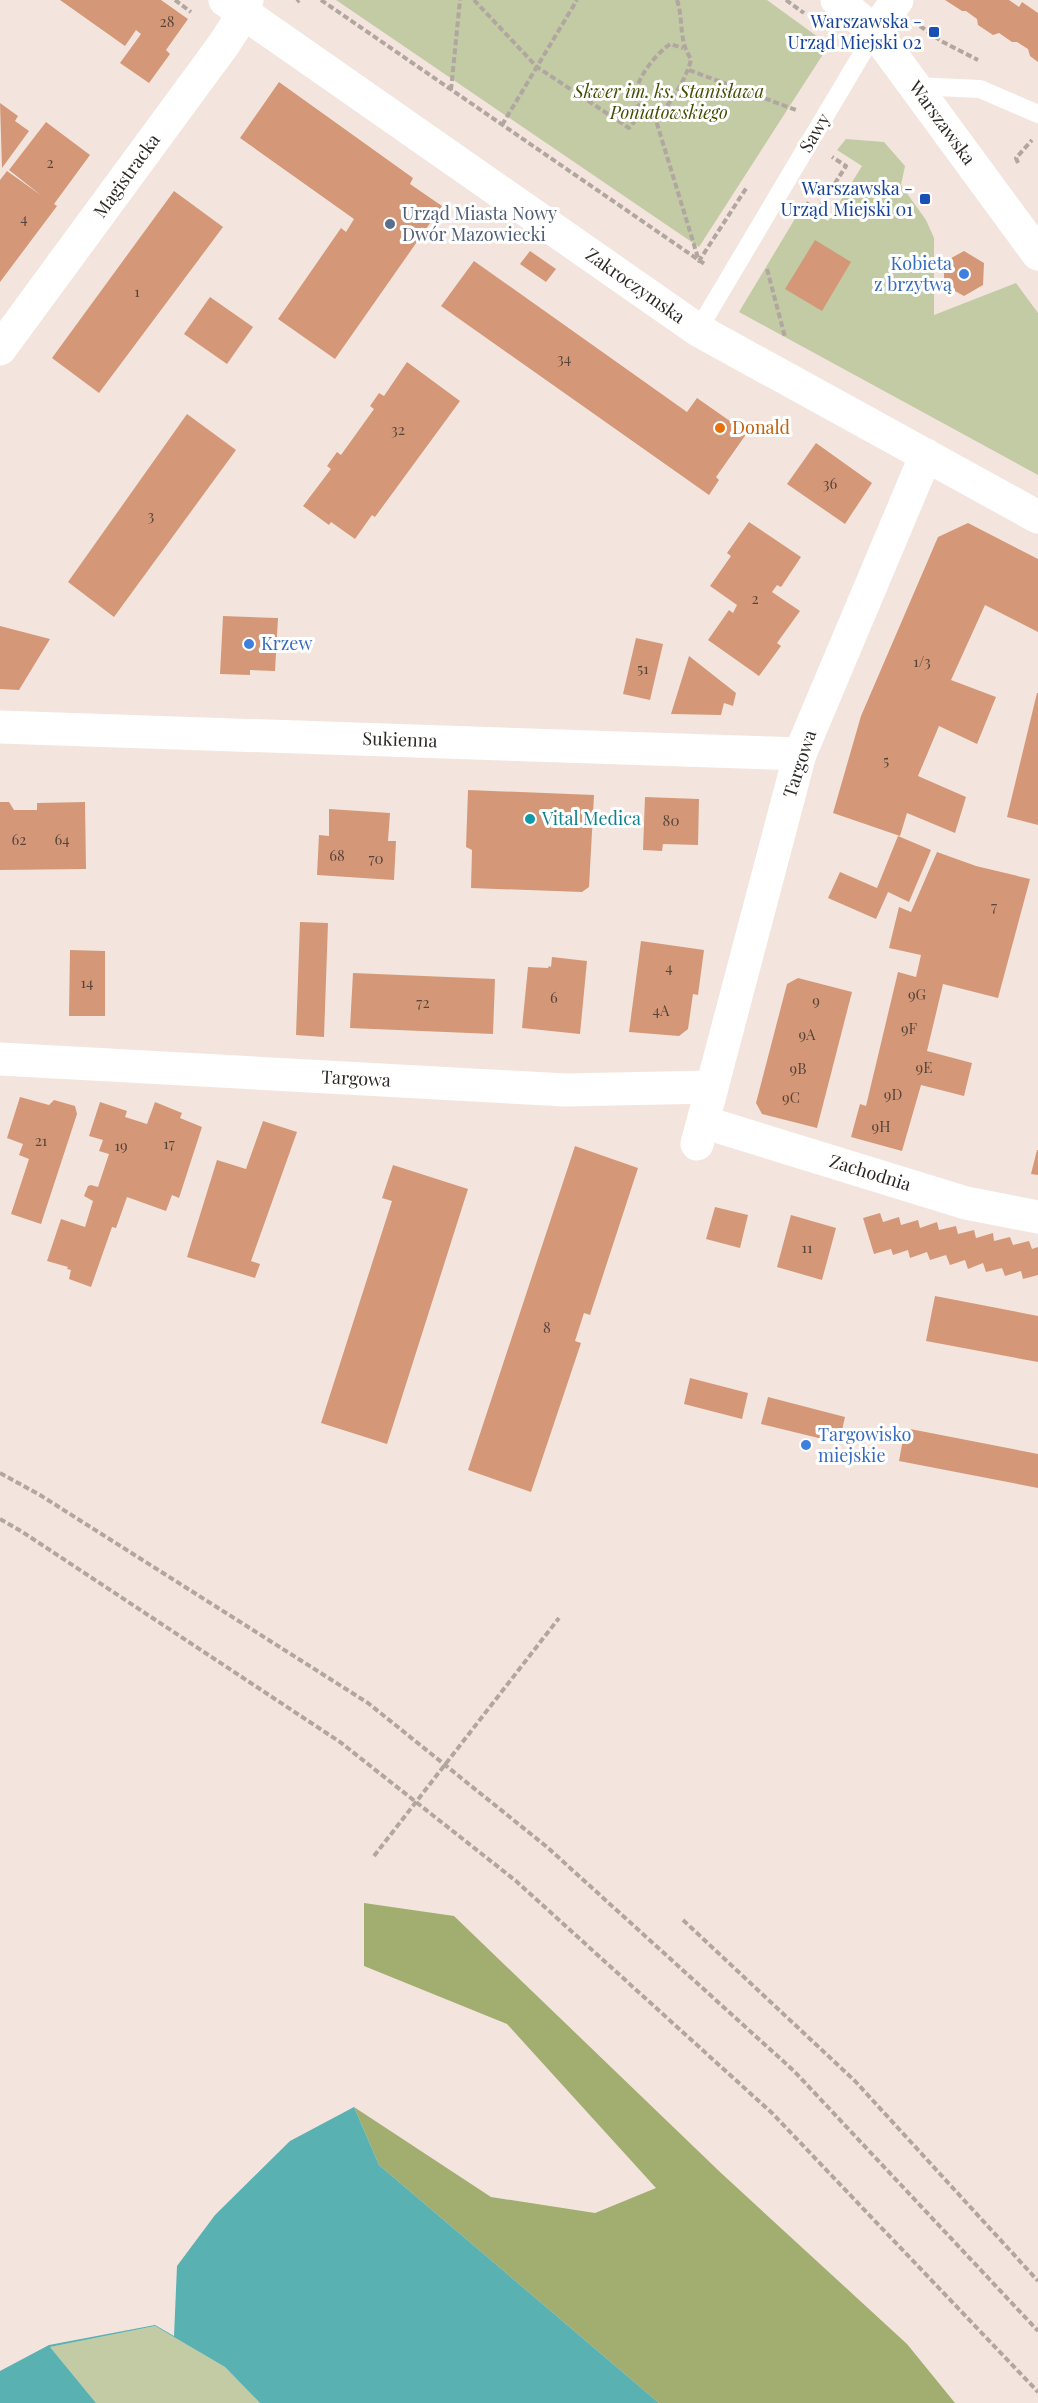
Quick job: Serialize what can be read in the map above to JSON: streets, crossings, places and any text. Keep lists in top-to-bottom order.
{
  "streets": {
    "street": [
      "Warszawska",
      "Sawy",
      "Magistracka",
      "Zakroczymska",
      "Sukienna",
      "Targowa",
      "Zachodnia"
    ]
  },
  "crossings": [
    ["Warszawska", "Sawy"],
    ["Sawy", "Zakroczymska"],
    ["Magistracka", "Zakroczymska"],
    ["Zakroczymska", "Targowa"],
    ["Sukienna", "Targowa"],
    ["Targowa", "Zachodnia"]
  ],
  "parks": ["Skwer im. ks. Stanisława Poniatowskiego"],
  "places": {
    "transit": ["Warszawska - Urząd Miejski 02", "Warszawska - Urząd Miejski 01"],
    "other": [
      "Urząd Miasta Nowy Dwór Mazowiecki",
      "Kobieta z brzytwą",
      "Donald",
      "Krzew",
      "Vital Medica",
      "Targowisko miejskie"
    ]
  },
  "house_numbers": [
    "28",
    "2",
    "4",
    "1",
    "34",
    "32",
    "36",
    "3",
    "2",
    "1/3",
    "51",
    "5",
    "80",
    "62",
    "64",
    "68",
    "70",
    "7",
    "4",
    "14",
    "9G",
    "6",
    "9",
    "72",
    "4A",
    "9F",
    "9A",
    "9E",
    "9B",
    "9D",
    "9C",
    "9H",
    "21",
    "17",
    "19",
    "11",
    "8"
  ]
}
